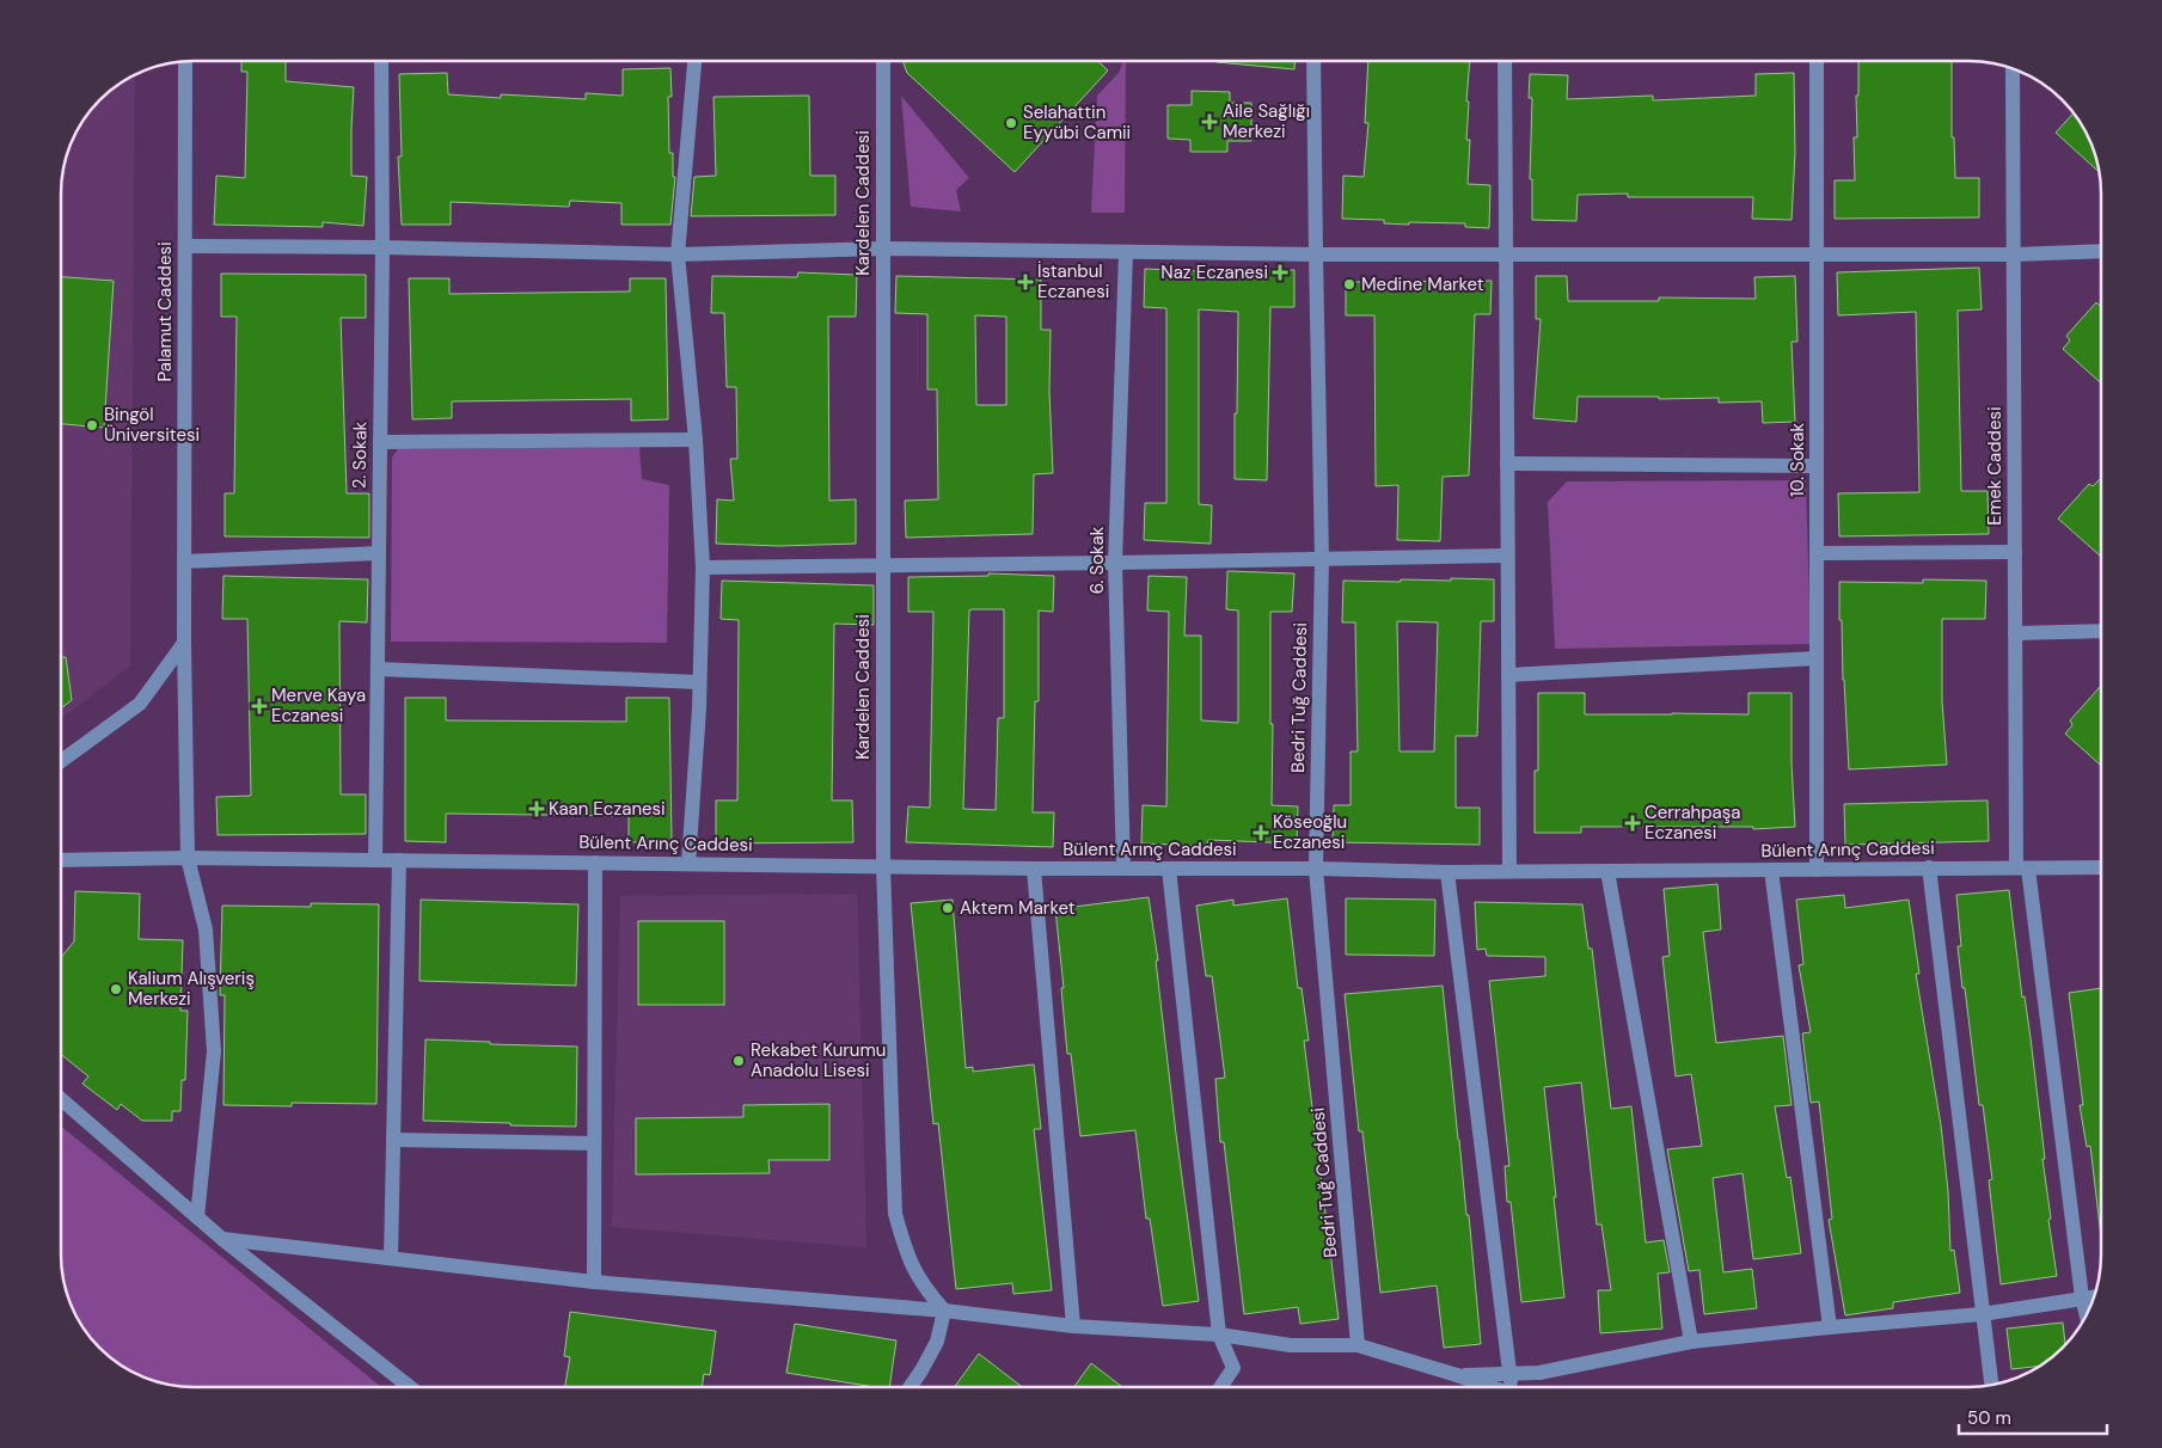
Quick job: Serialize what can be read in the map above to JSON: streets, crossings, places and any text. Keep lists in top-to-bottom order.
{
  "streets": {
    "street": [
      "Kardelen Caddesi",
      "Palamut Caddesi",
      "2. Sokak",
      "10. Sokak",
      "Emek Caddesi",
      "6. Sokak",
      "Bedri Tuğ Caddesi",
      "Bülent Arınç Caddesi"
    ]
  },
  "crossings": [
    ["Kardelen Caddesi", "Bülent Arınç Caddesi"],
    ["Palamut Caddesi", "Bülent Arınç Caddesi"],
    ["2. Sokak", "Bülent Arınç Caddesi"],
    ["10. Sokak", "Bülent Arınç Caddesi"],
    ["Emek Caddesi", "Bülent Arınç Caddesi"],
    ["6. Sokak", "Bülent Arınç Caddesi"],
    ["Bedri Tuğ Caddesi", "Bülent Arınç Caddesi"]
  ],
  "places": {
    "health": [
      "Aile Sağlığı Merkezi",
      "Naz Eczanesi",
      "İstanbul Eczanesi",
      "Merve Kaya Eczanesi",
      "Kaan Eczanesi",
      "Cerrahpaşa Eczanesi",
      "Köseoğlu Eczanesi"
    ],
    "other": [
      "Selahattin Eyyübi Camii",
      "Medine Market",
      "Bingöl Üniversitesi",
      "Aktem Market",
      "Kalium Alışveriş Merkezi",
      "Rekabet Kurumu Anadolu Lisesi"
    ]
  },
  "scale_bar": "50 m"
}
